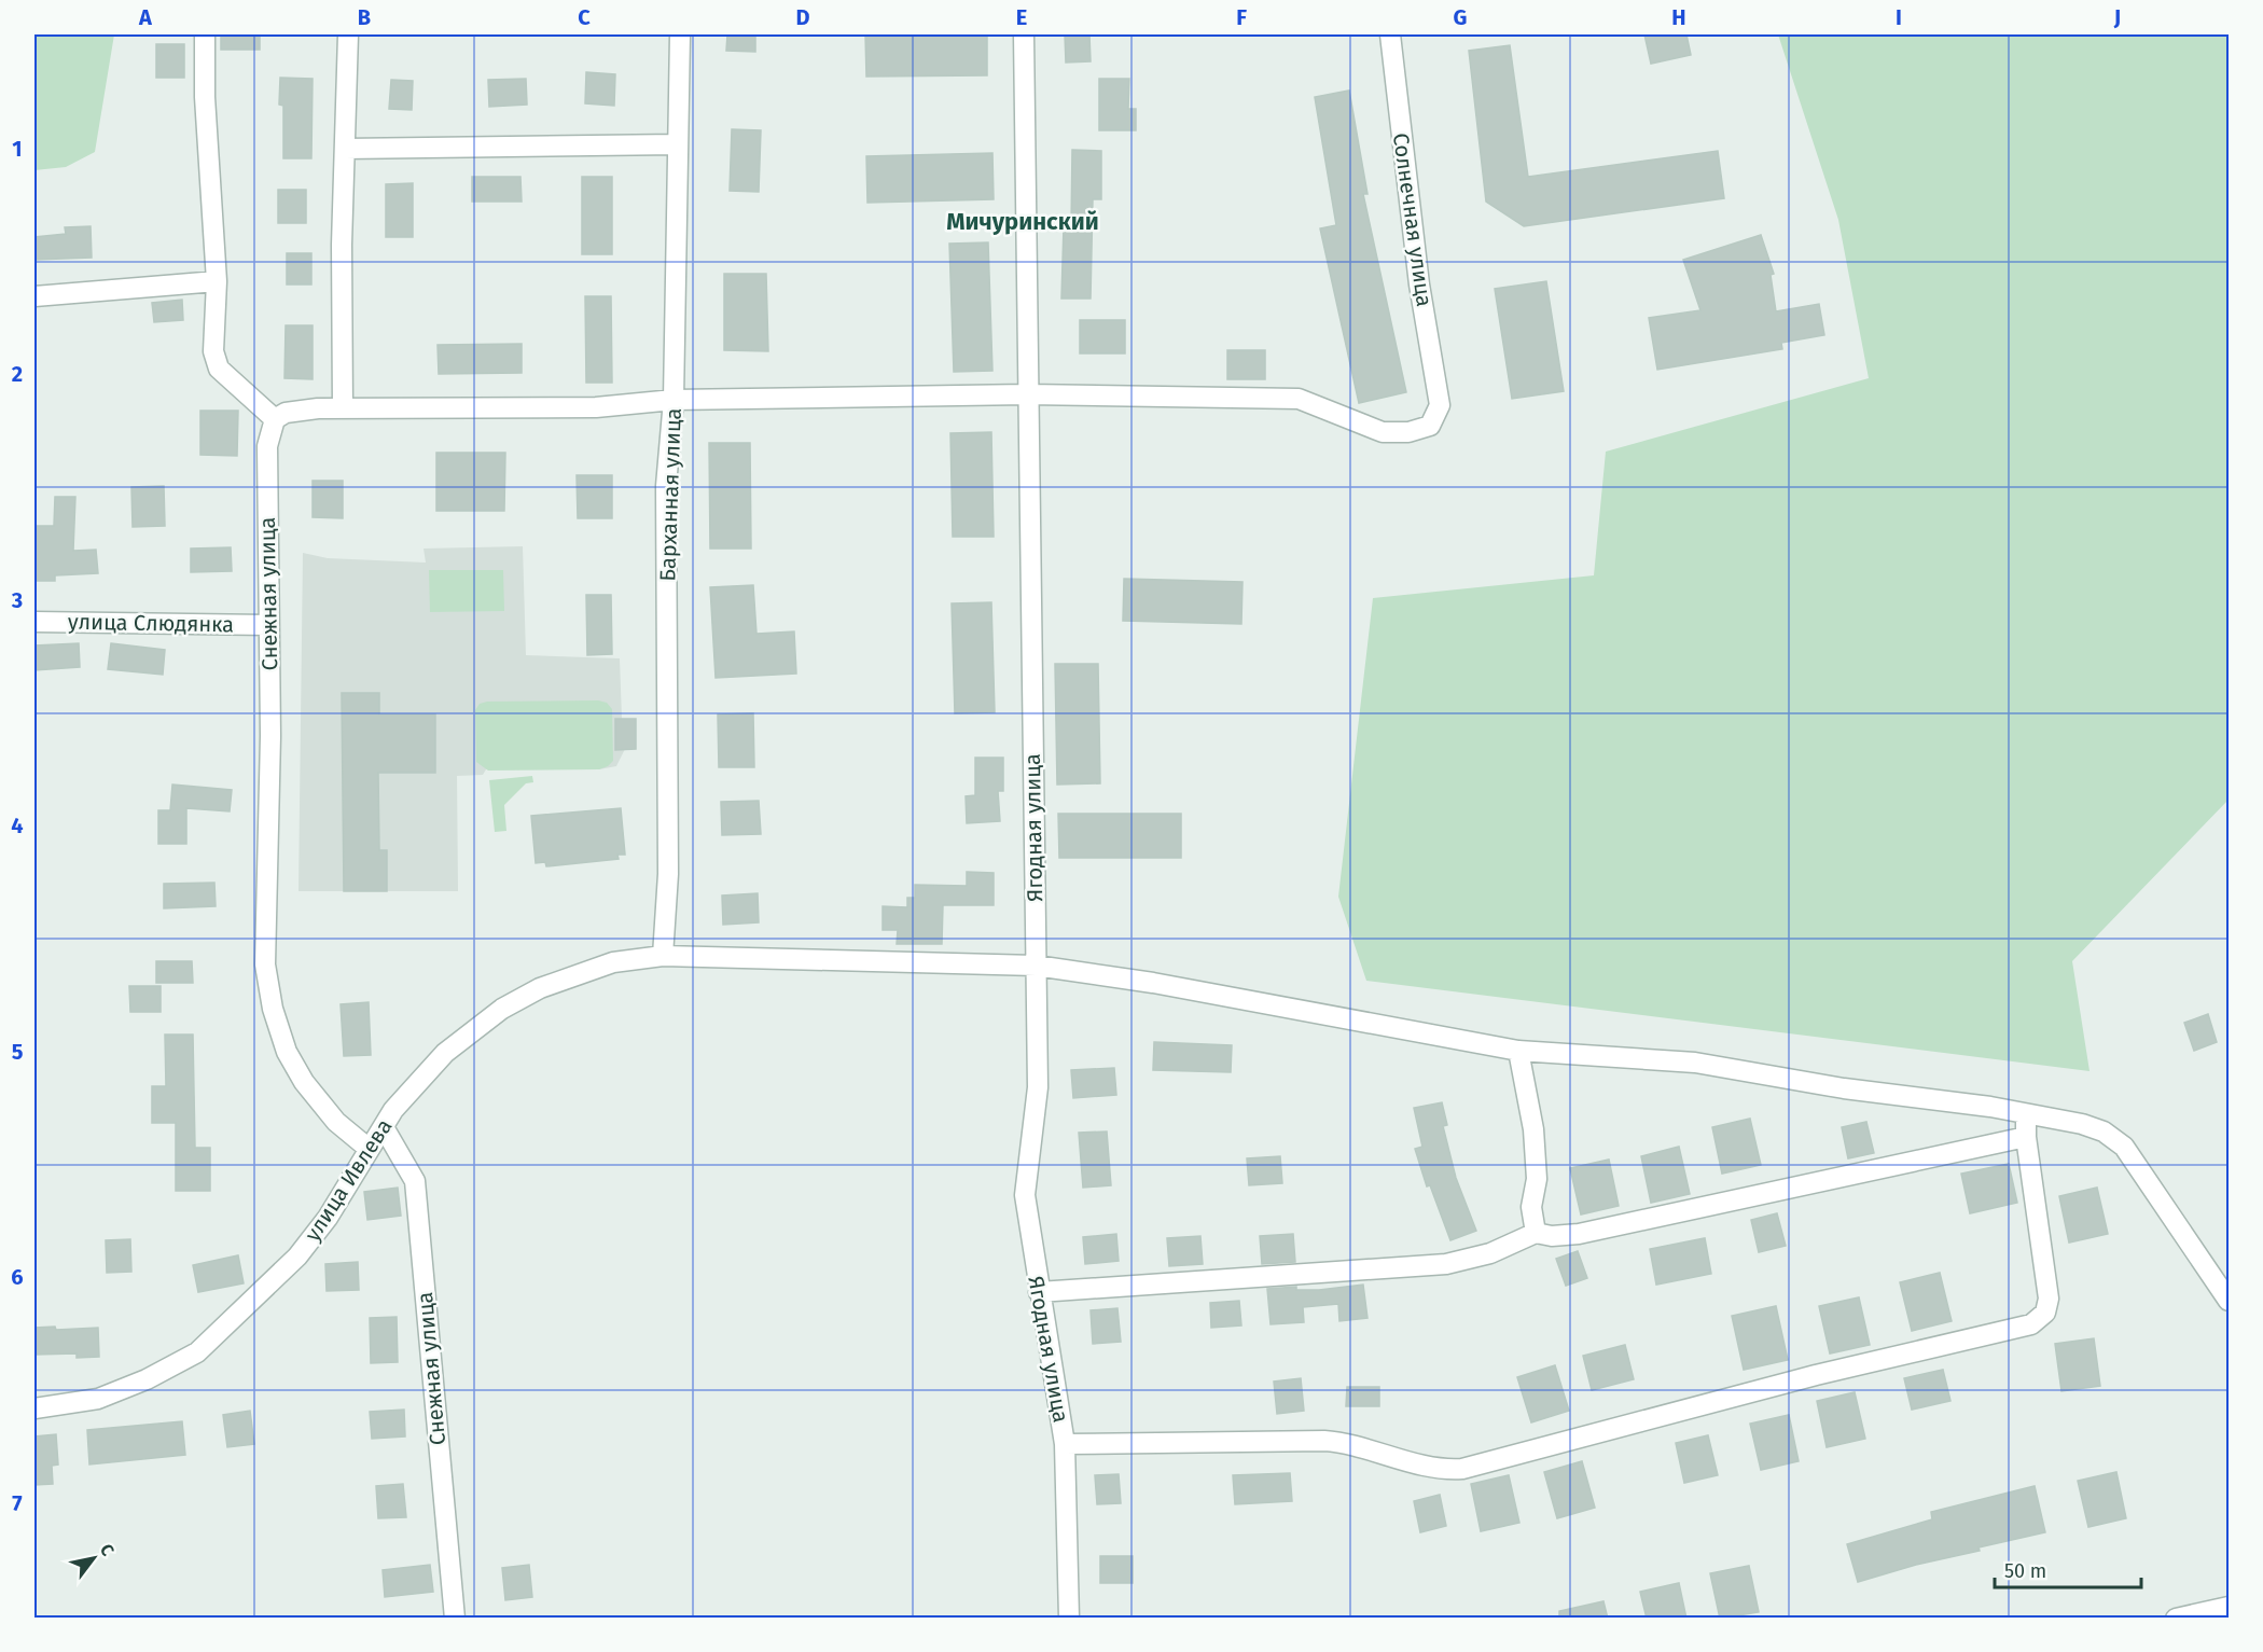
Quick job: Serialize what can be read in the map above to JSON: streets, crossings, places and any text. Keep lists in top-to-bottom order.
{
  "streets": {
    "street": [
      "Солнечная улица",
      "Барханная улица",
      "Снежная улица",
      "улица Слюдянка",
      "Ягодная улица",
      "улица Ивлева"
    ]
  },
  "crossings": [
    ["Солнечная улица", "Ягодная улица"],
    ["Барханная улица", "улица Ивлева"],
    ["Снежная улица", "улица Слюдянка"],
    ["Снежная улица", "улица Ивлева"],
    ["Ягодная улица", "улица Ивлева"]
  ],
  "districts": ["Мичуринский"],
  "scale_bar": "50 m",
  "north": "top right",
  "grid": {
    "columns": [
      "A",
      "B",
      "C",
      "D",
      "E",
      "F",
      "G",
      "H",
      "I",
      "J"
    ],
    "rows": [
      "1",
      "2",
      "3",
      "4",
      "5",
      "6",
      "7"
    ]
  }
}
